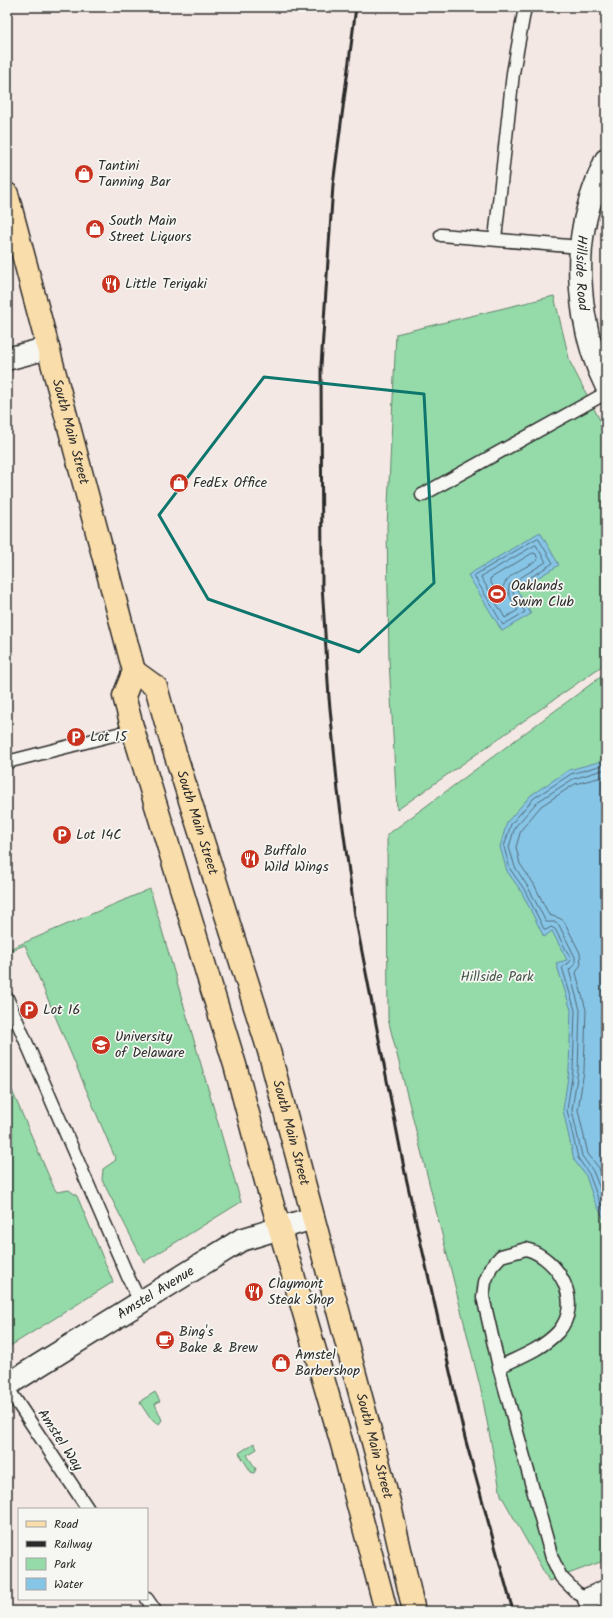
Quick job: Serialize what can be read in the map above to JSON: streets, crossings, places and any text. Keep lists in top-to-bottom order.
{
  "streets": {
    "main road": ["South Main Street"],
    "street": ["Hillside Road", "Amstel Avenue"],
    "lane": ["Amstel Way"]
  },
  "crossings": [
    ["South Main Street", "Amstel Avenue"],
    ["Amstel Avenue", "Amstel Way"]
  ],
  "parks": ["Hillside Park"],
  "places": {
    "shop": [
      "Tantini Tanning Bar",
      "South Main Street Liquors",
      "FedEx Office",
      "Amstel Barbershop"
    ],
    "restaurant": ["Little Teriyaki", "Buffalo Wild Wings", "Claymont Steak Shop"],
    "sports": ["Oaklands Swim Club"],
    "parking": ["Lot 15", "Lot 14C", "Lot 16"],
    "school or university": ["University of Delaware"],
    "cafe": ["Bing's Bake & Brew"]
  },
  "legend": [
    "Road",
    "Railway",
    "Park",
    "Water"
  ]
}
